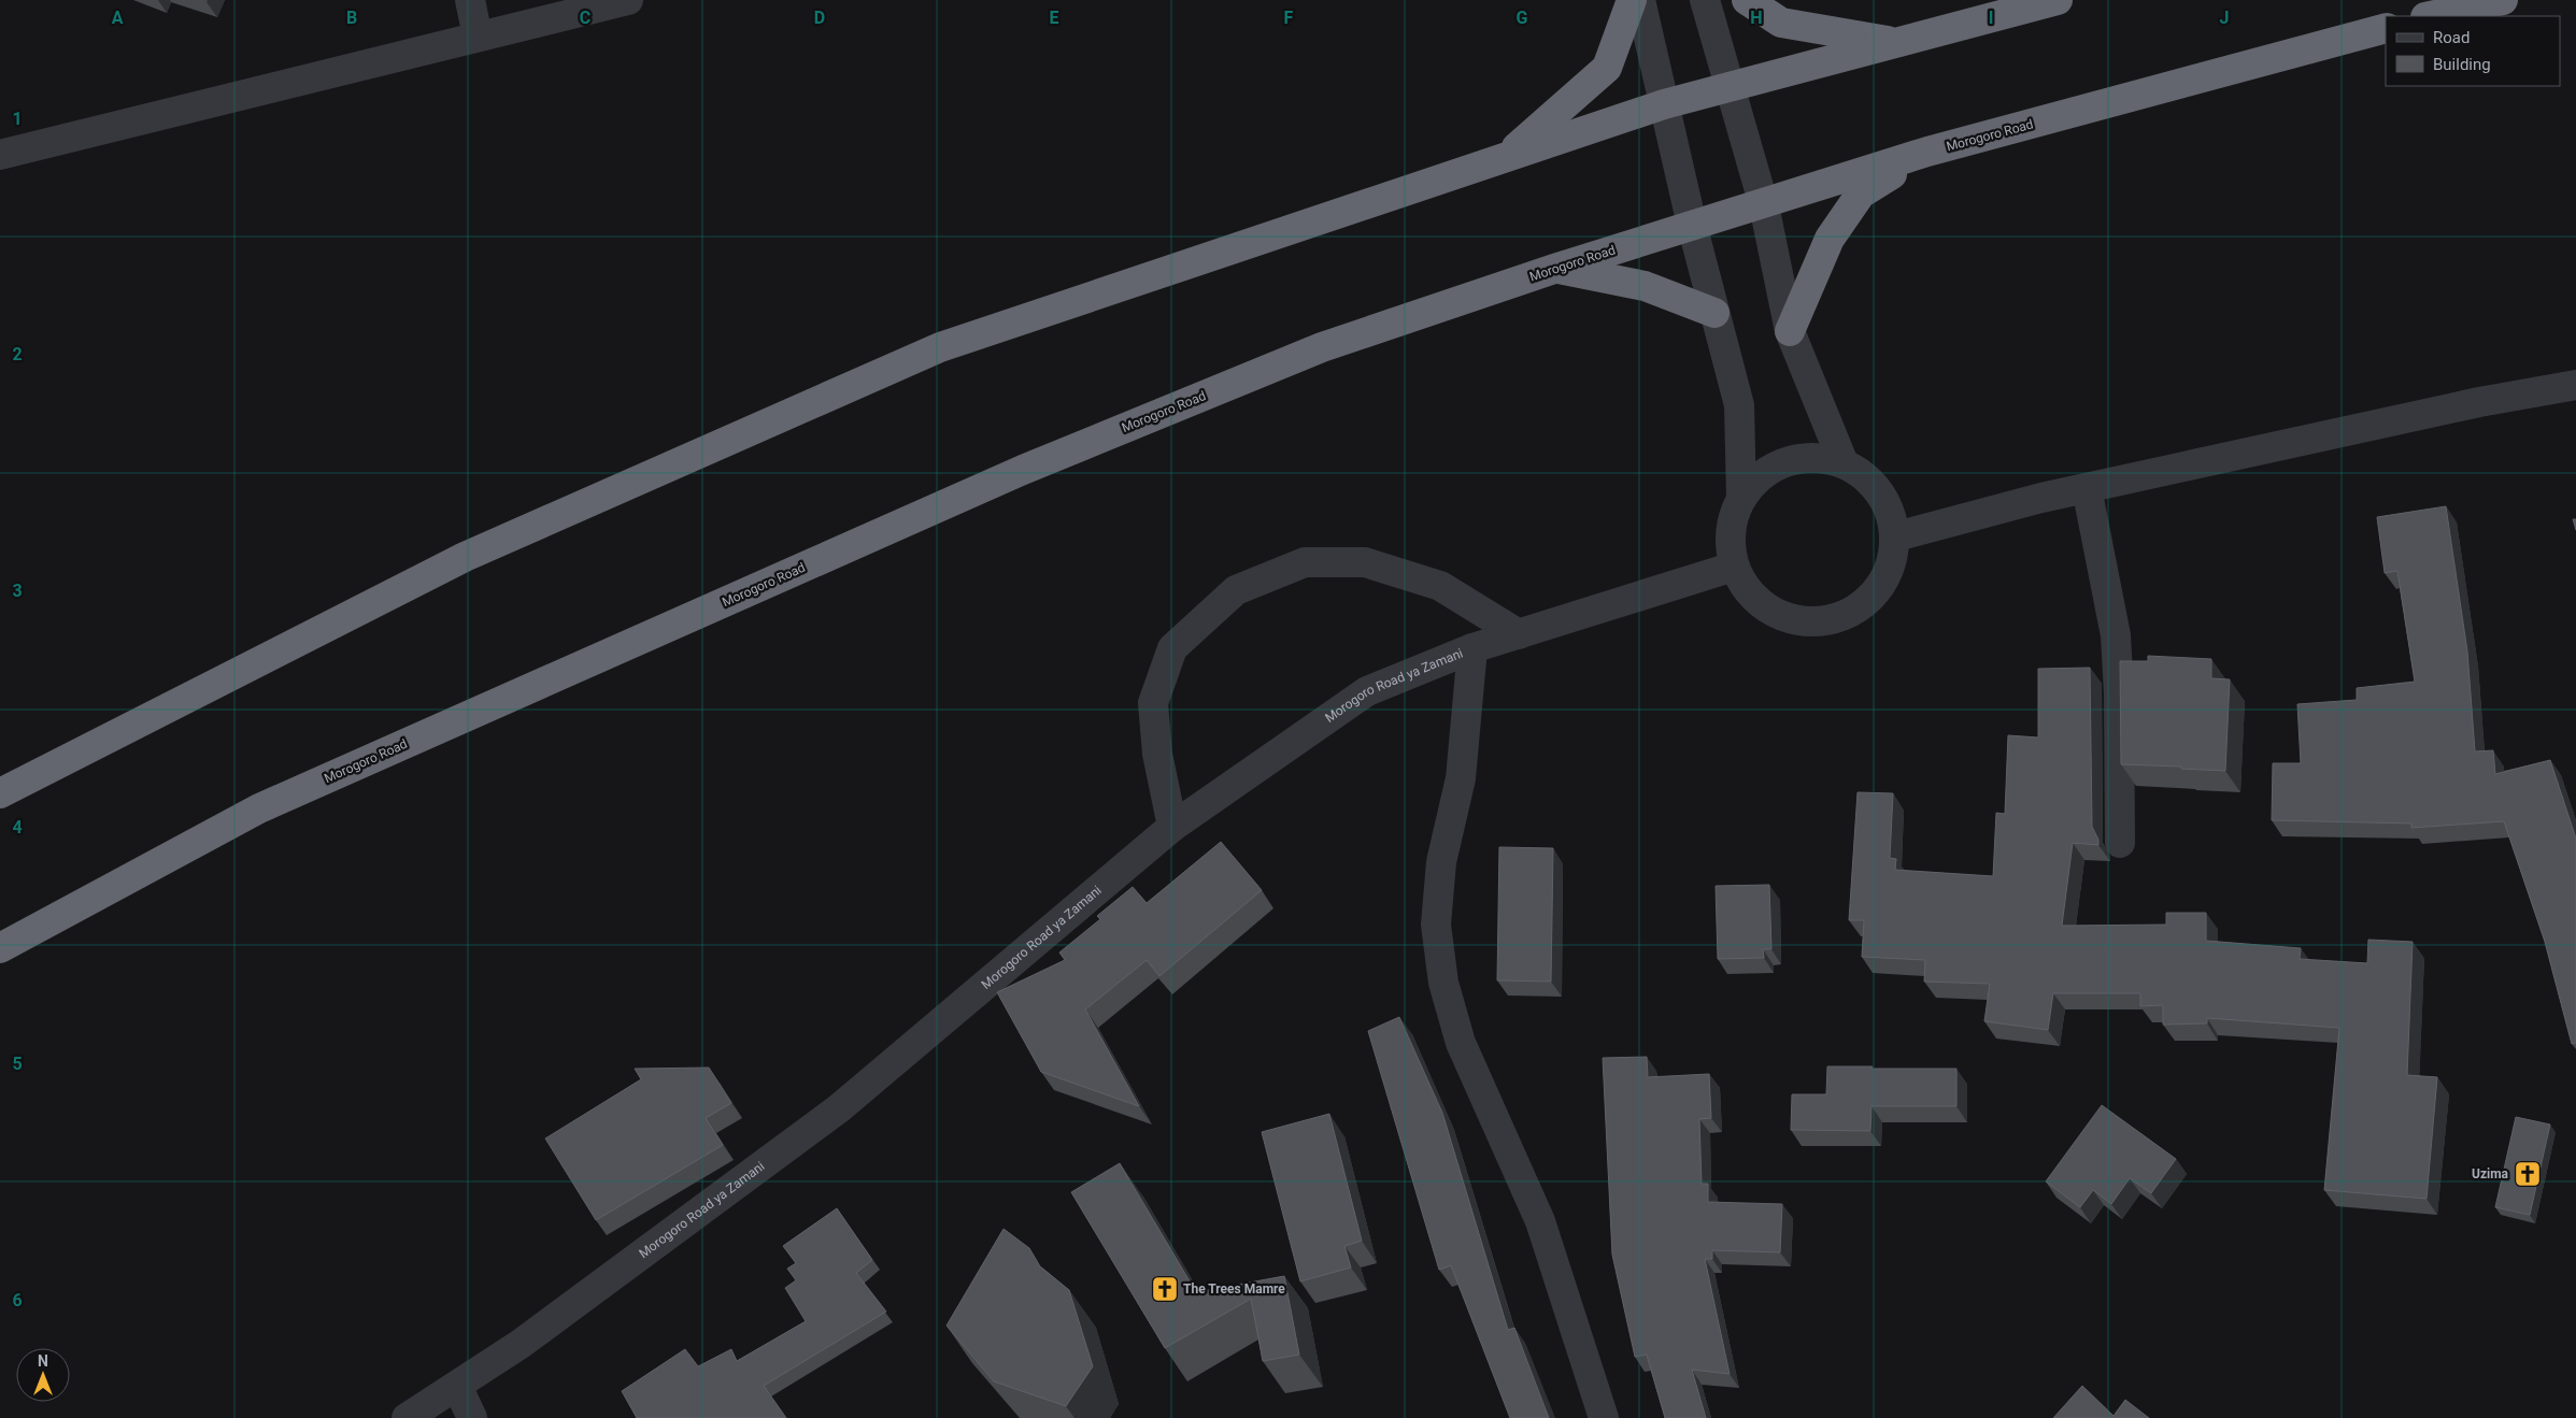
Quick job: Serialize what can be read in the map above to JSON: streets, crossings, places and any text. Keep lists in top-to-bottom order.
{
  "streets": {
    "highway": ["Morogoro Road"],
    "street": ["Morogoro Road ya Zamani"]
  },
  "places": {
    "church": ["Uzima", "The Trees Mamre"]
  },
  "legend": ["Road", "Building"],
  "north": "top",
  "grid": {
    "columns": [
      "A",
      "B",
      "C",
      "D",
      "E",
      "F",
      "G",
      "H",
      "I",
      "J"
    ],
    "rows": [
      "1",
      "2",
      "3",
      "4",
      "5",
      "6"
    ]
  }
}
